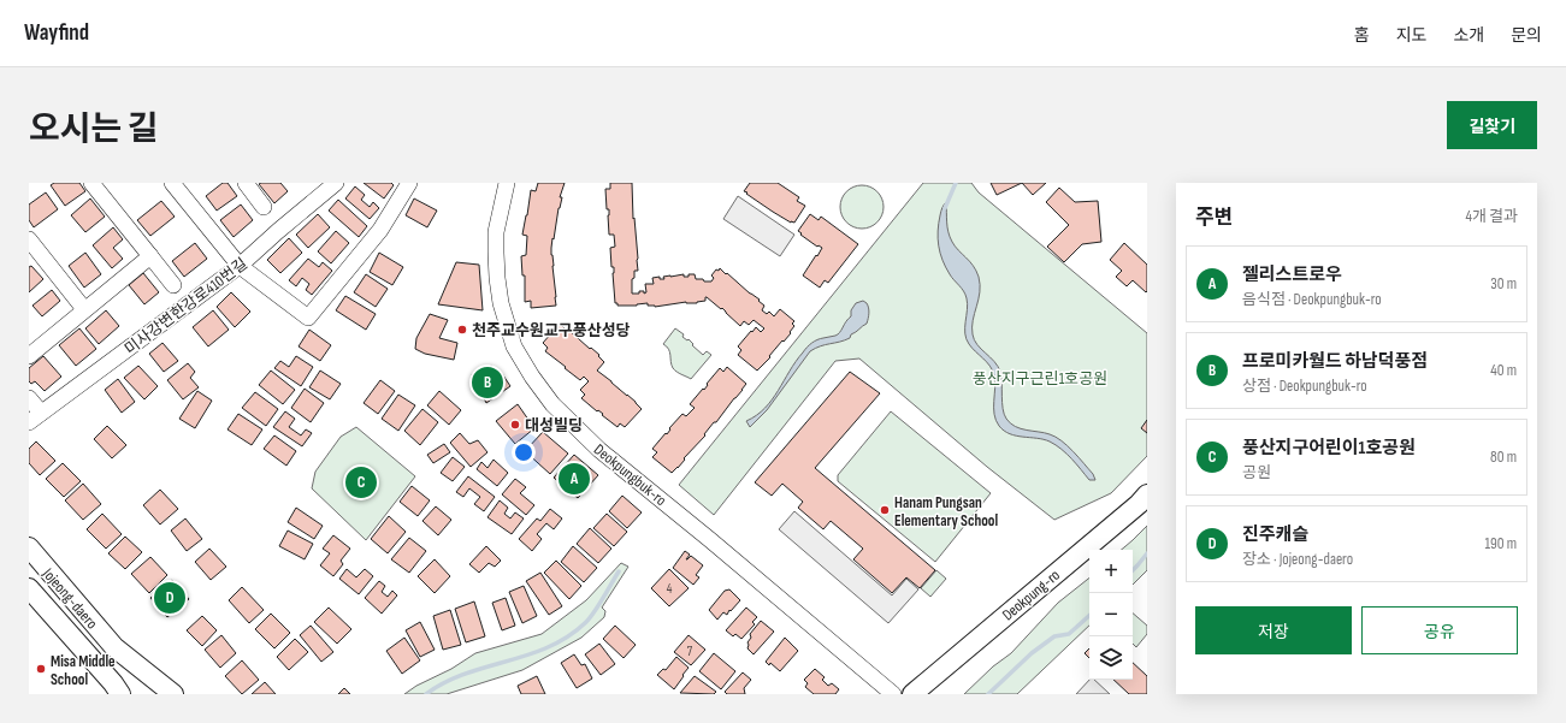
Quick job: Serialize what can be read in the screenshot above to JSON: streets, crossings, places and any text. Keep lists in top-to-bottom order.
{
  "streets": {
    "main road": ["Deokpung-ro", "Jojeong-daero"],
    "street": ["미사강변한강로410번길", "Deokpungbuk-ro"]
  },
  "parks": ["풍산지구근린1호공원"],
  "places": [
    "천주교수원교구풍산성당",
    "대성빌딩",
    "Hanam Pungsan Elementary School",
    "Misa Middle School"
  ],
  "house_numbers": ["4", "7"],
  "page": {
    "header": "Wayfind",
    "nav": [
      "홈",
      "지도",
      "소개",
      "문의"
    ],
    "title": "오시는 길",
    "buttons": [
      "길찾기",
      ["저장", "공유"]
    ],
    "heading": ["주변", "4개 결과"],
    "list": [
      {
        "mark": "A",
        "name": "젤리스트로우",
        "note": "음식점 · Deokpungbuk-ro",
        "value": "30 m"
      },
      {
        "mark": "B",
        "name": "프로미카월드 하남덕풍점",
        "note": "상점 · Deokpungbuk-ro",
        "value": "40 m"
      },
      {
        "mark": "C",
        "name": "풍산지구어린이1호공원",
        "note": "공원",
        "value": "80 m"
      },
      {
        "mark": "D",
        "name": "진주캐슬",
        "note": "장소 · Jojeong-daero",
        "value": "190 m"
      }
    ],
    "pins": [
      "B",
      "A",
      "C",
      "D"
    ],
    "map_buttons": ["+", "−"]
  }
}
